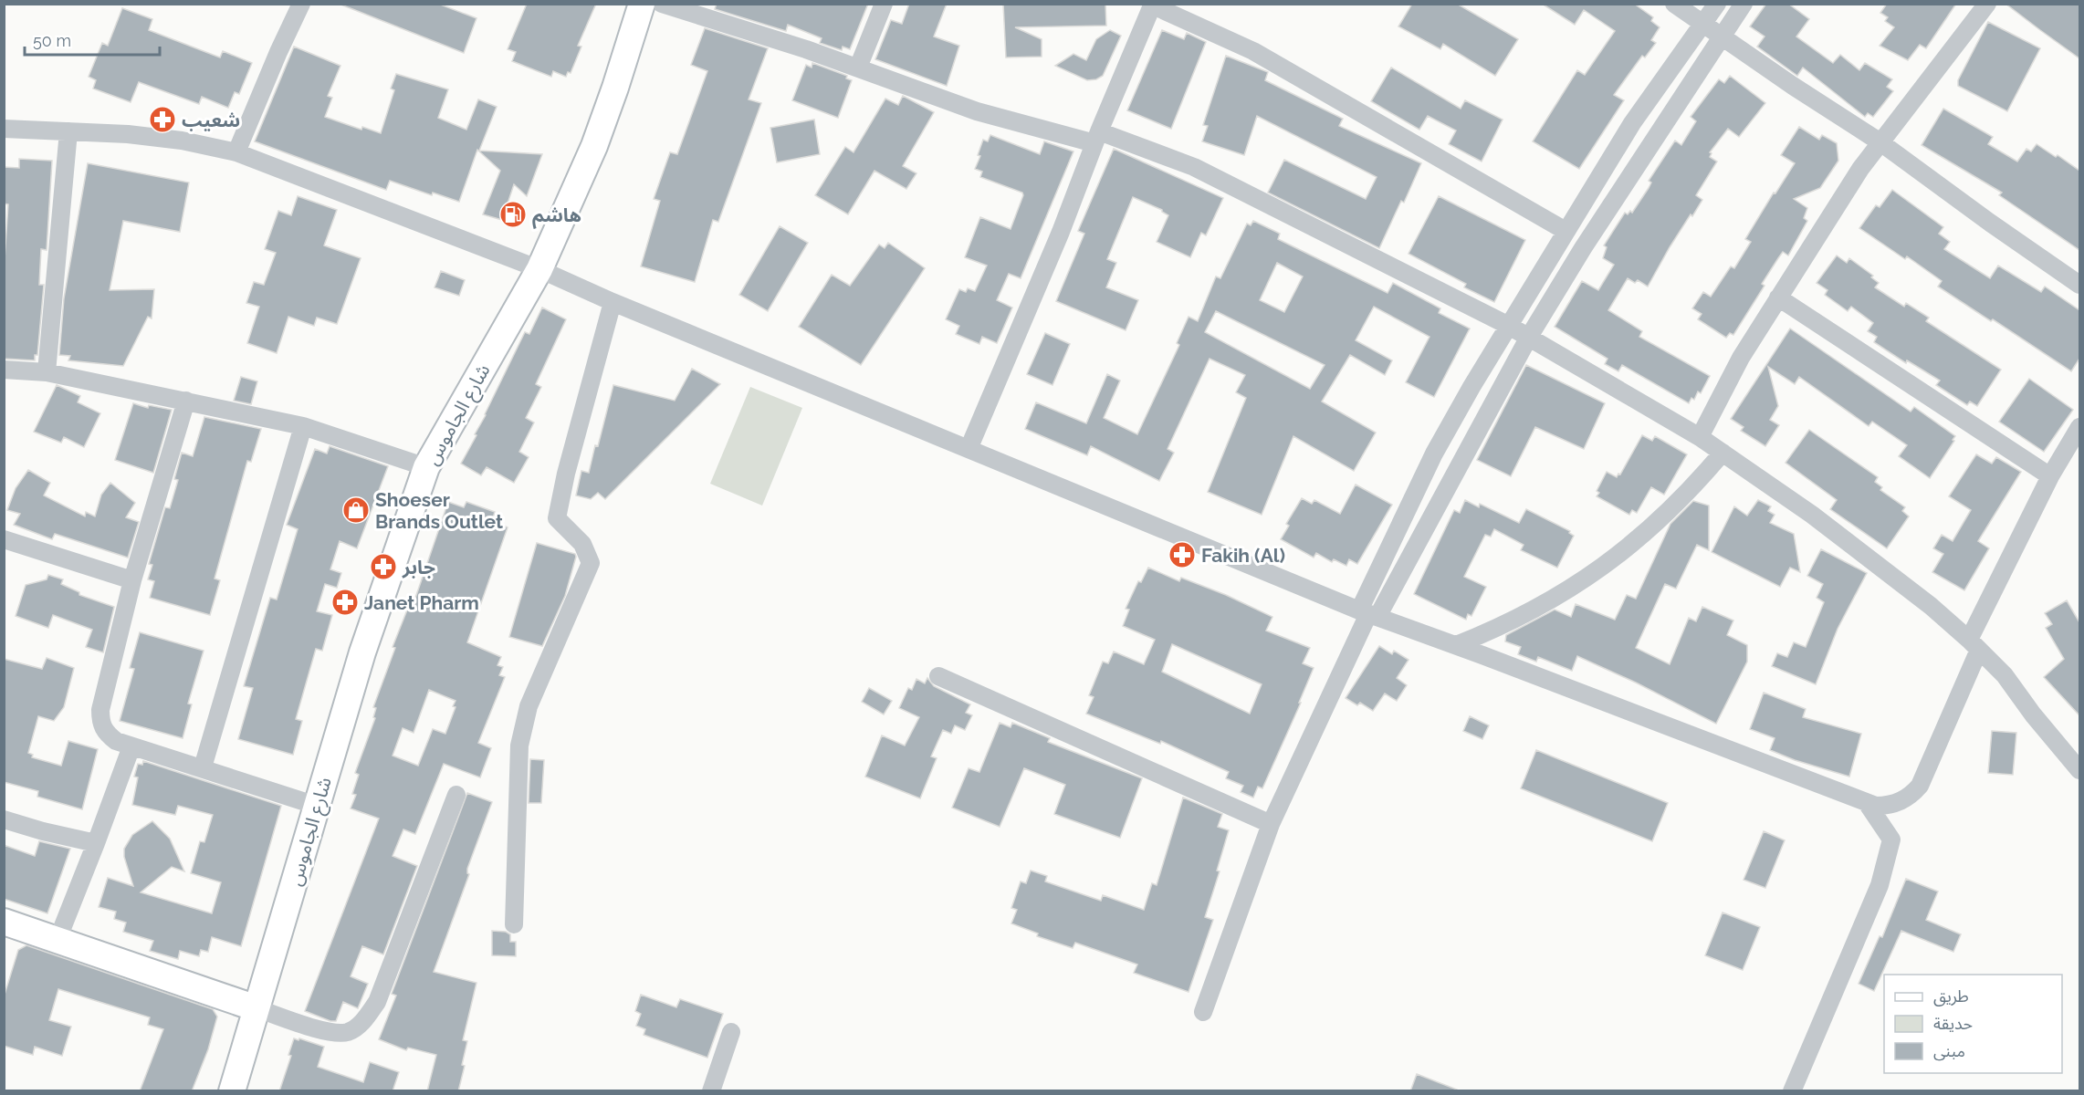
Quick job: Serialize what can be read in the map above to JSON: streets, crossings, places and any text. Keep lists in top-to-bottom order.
{
  "streets": {
    "street": ["شارع الجاموس"]
  },
  "places": {
    "pharmacy": [
      "شعيب",
      "Fakih (Al)",
      "جابر",
      "Janet Pharm"
    ],
    "fuel station": ["هاشم"],
    "shop": ["Shoeser Brands Outlet"]
  },
  "legend": ["طريق", "حديقة", "مبنى"],
  "scale_bar": "50 m"
}
